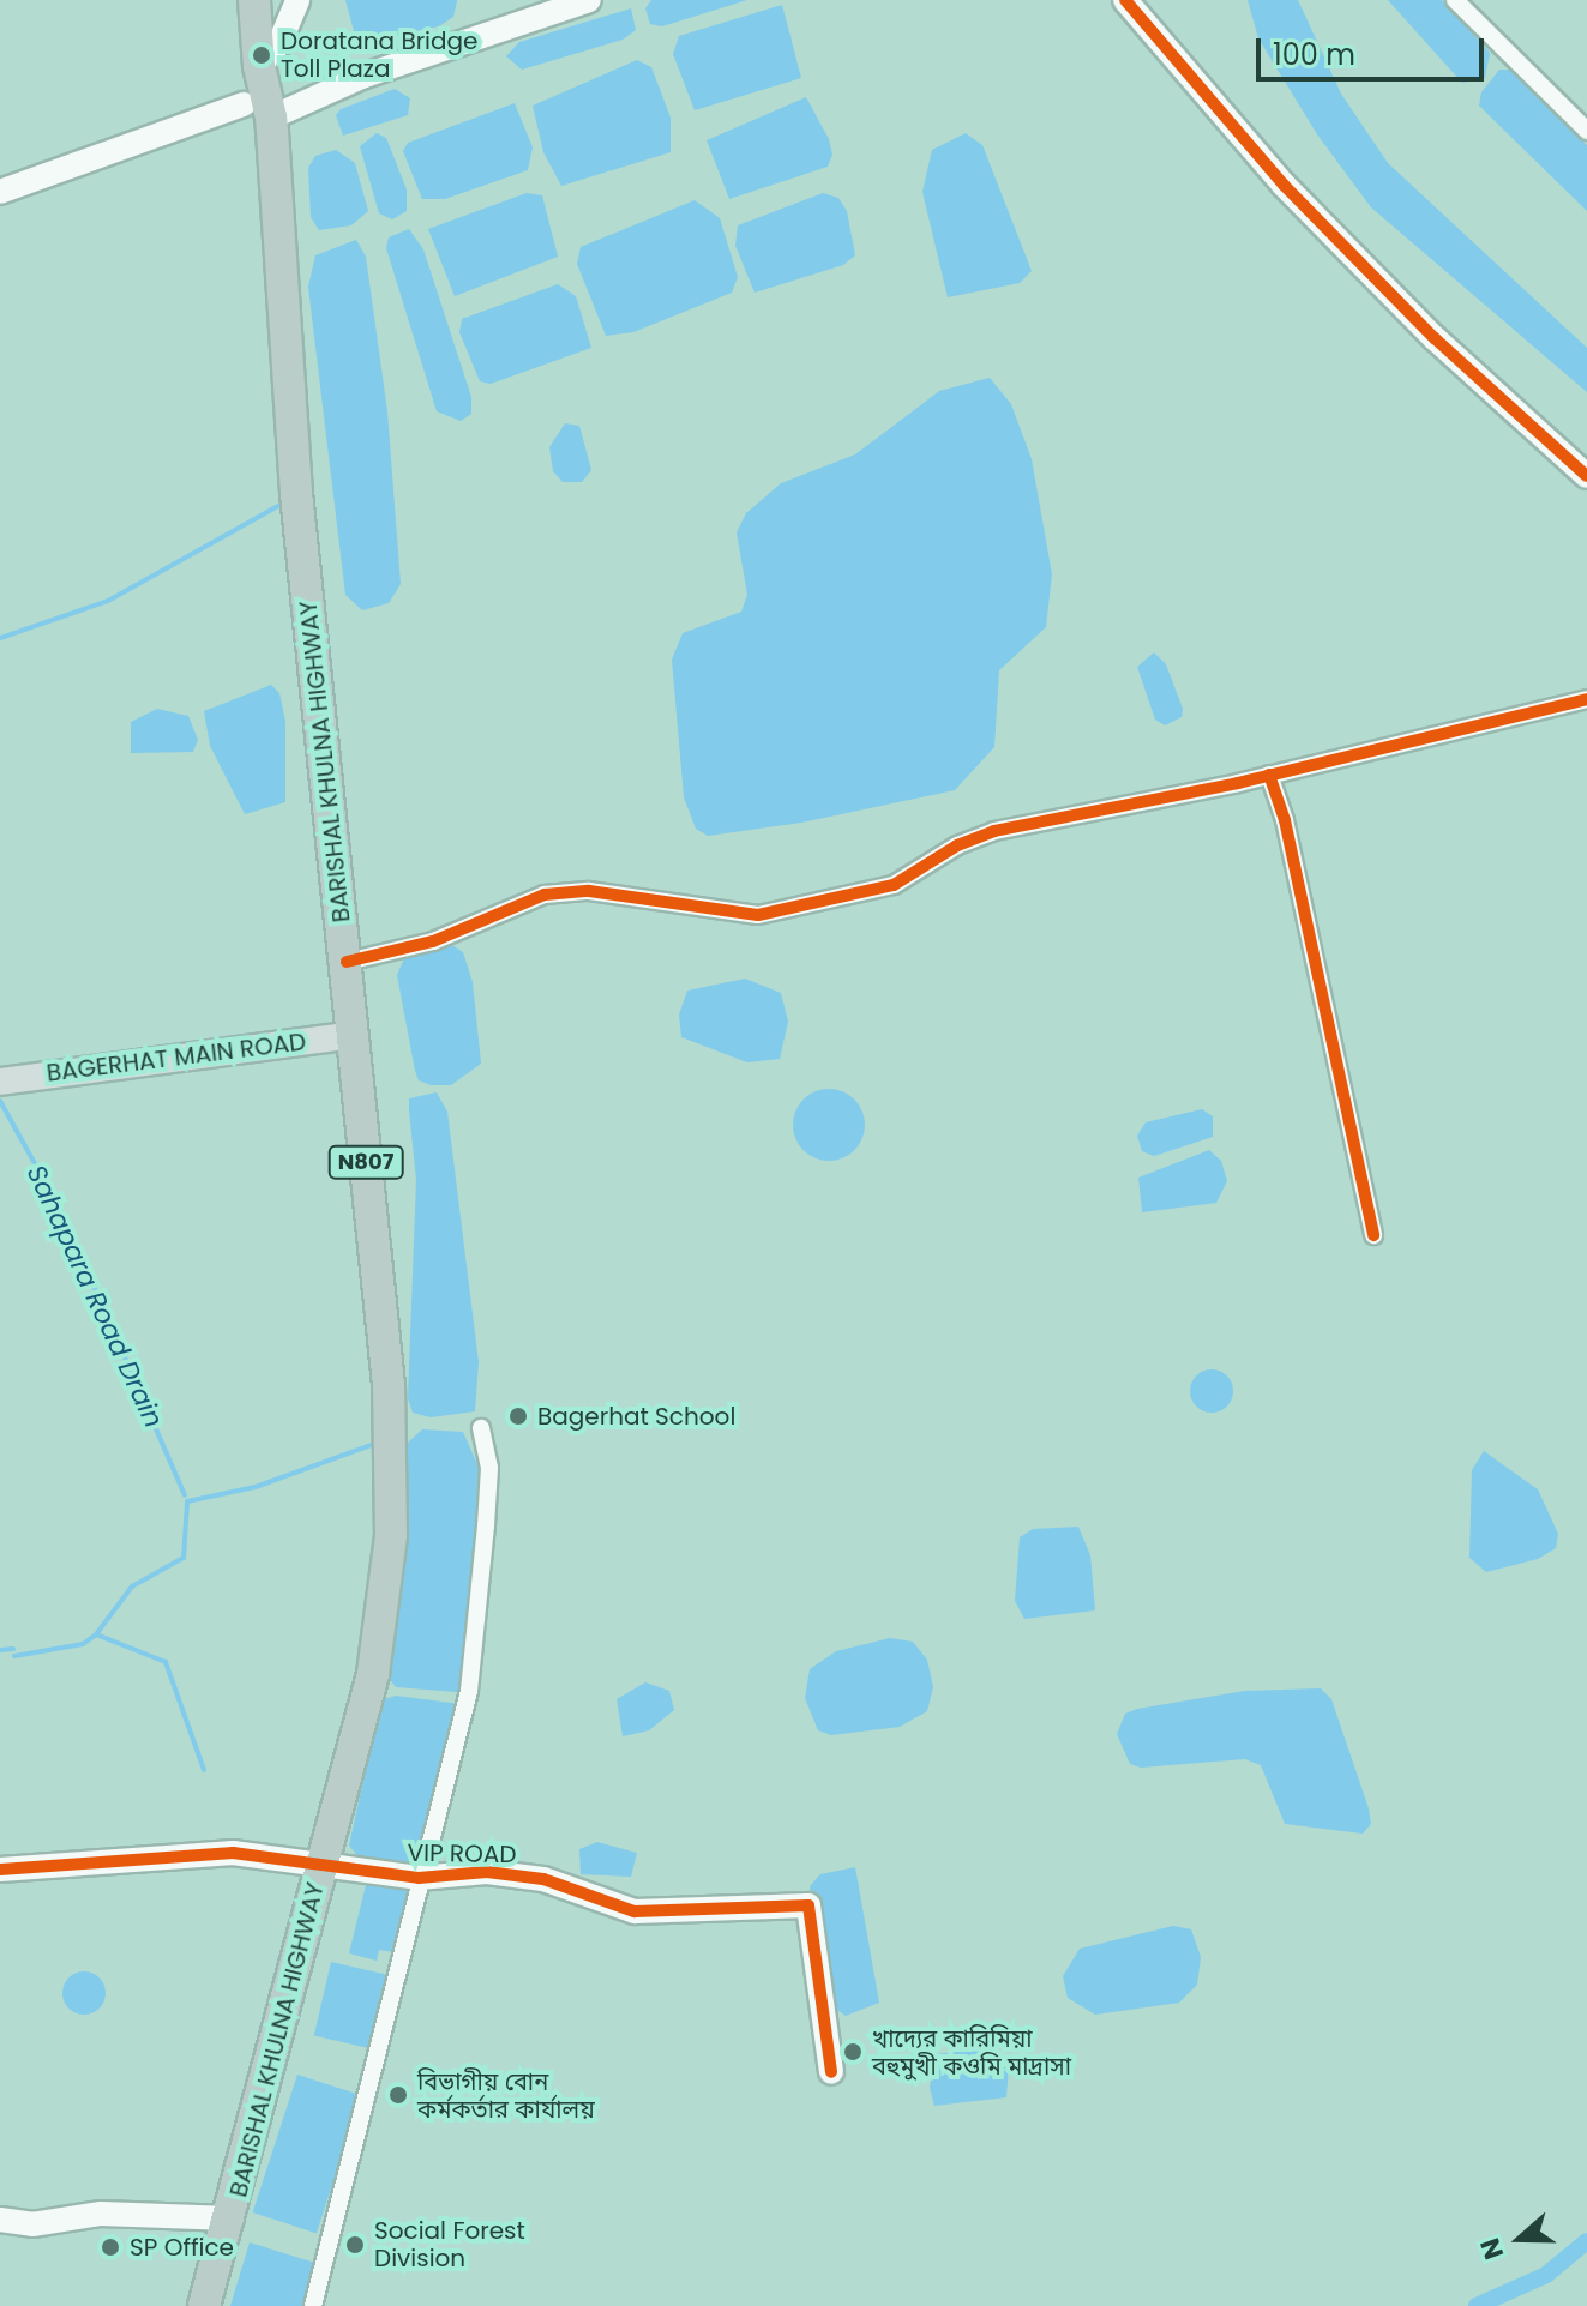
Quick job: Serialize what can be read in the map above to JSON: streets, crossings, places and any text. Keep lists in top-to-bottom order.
{
  "streets": {
    "highway": ["BARISHAL KHULNA HIGHWAY", "N807"],
    "main road": ["BAGERHAT MAIN ROAD"],
    "street": ["VIP ROAD"]
  },
  "crossings": [
    ["BARISHAL KHULNA HIGHWAY", "BAGERHAT MAIN ROAD"],
    ["BARISHAL KHULNA HIGHWAY", "VIP ROAD"]
  ],
  "water": ["Sahapara Road Drain"],
  "places": [
    "Doratana Bridge Toll Plaza",
    "Bagerhat School",
    "খাদ্যের কারিমিয়া বহুমুখী কওমি মাদ্রাসা",
    "বিভাগীয় বোন কর্মকর্তার কার্যালয়",
    "Social Forest Division",
    "SP Office"
  ],
  "scale_bar": "100 m",
  "north": "left"
}
